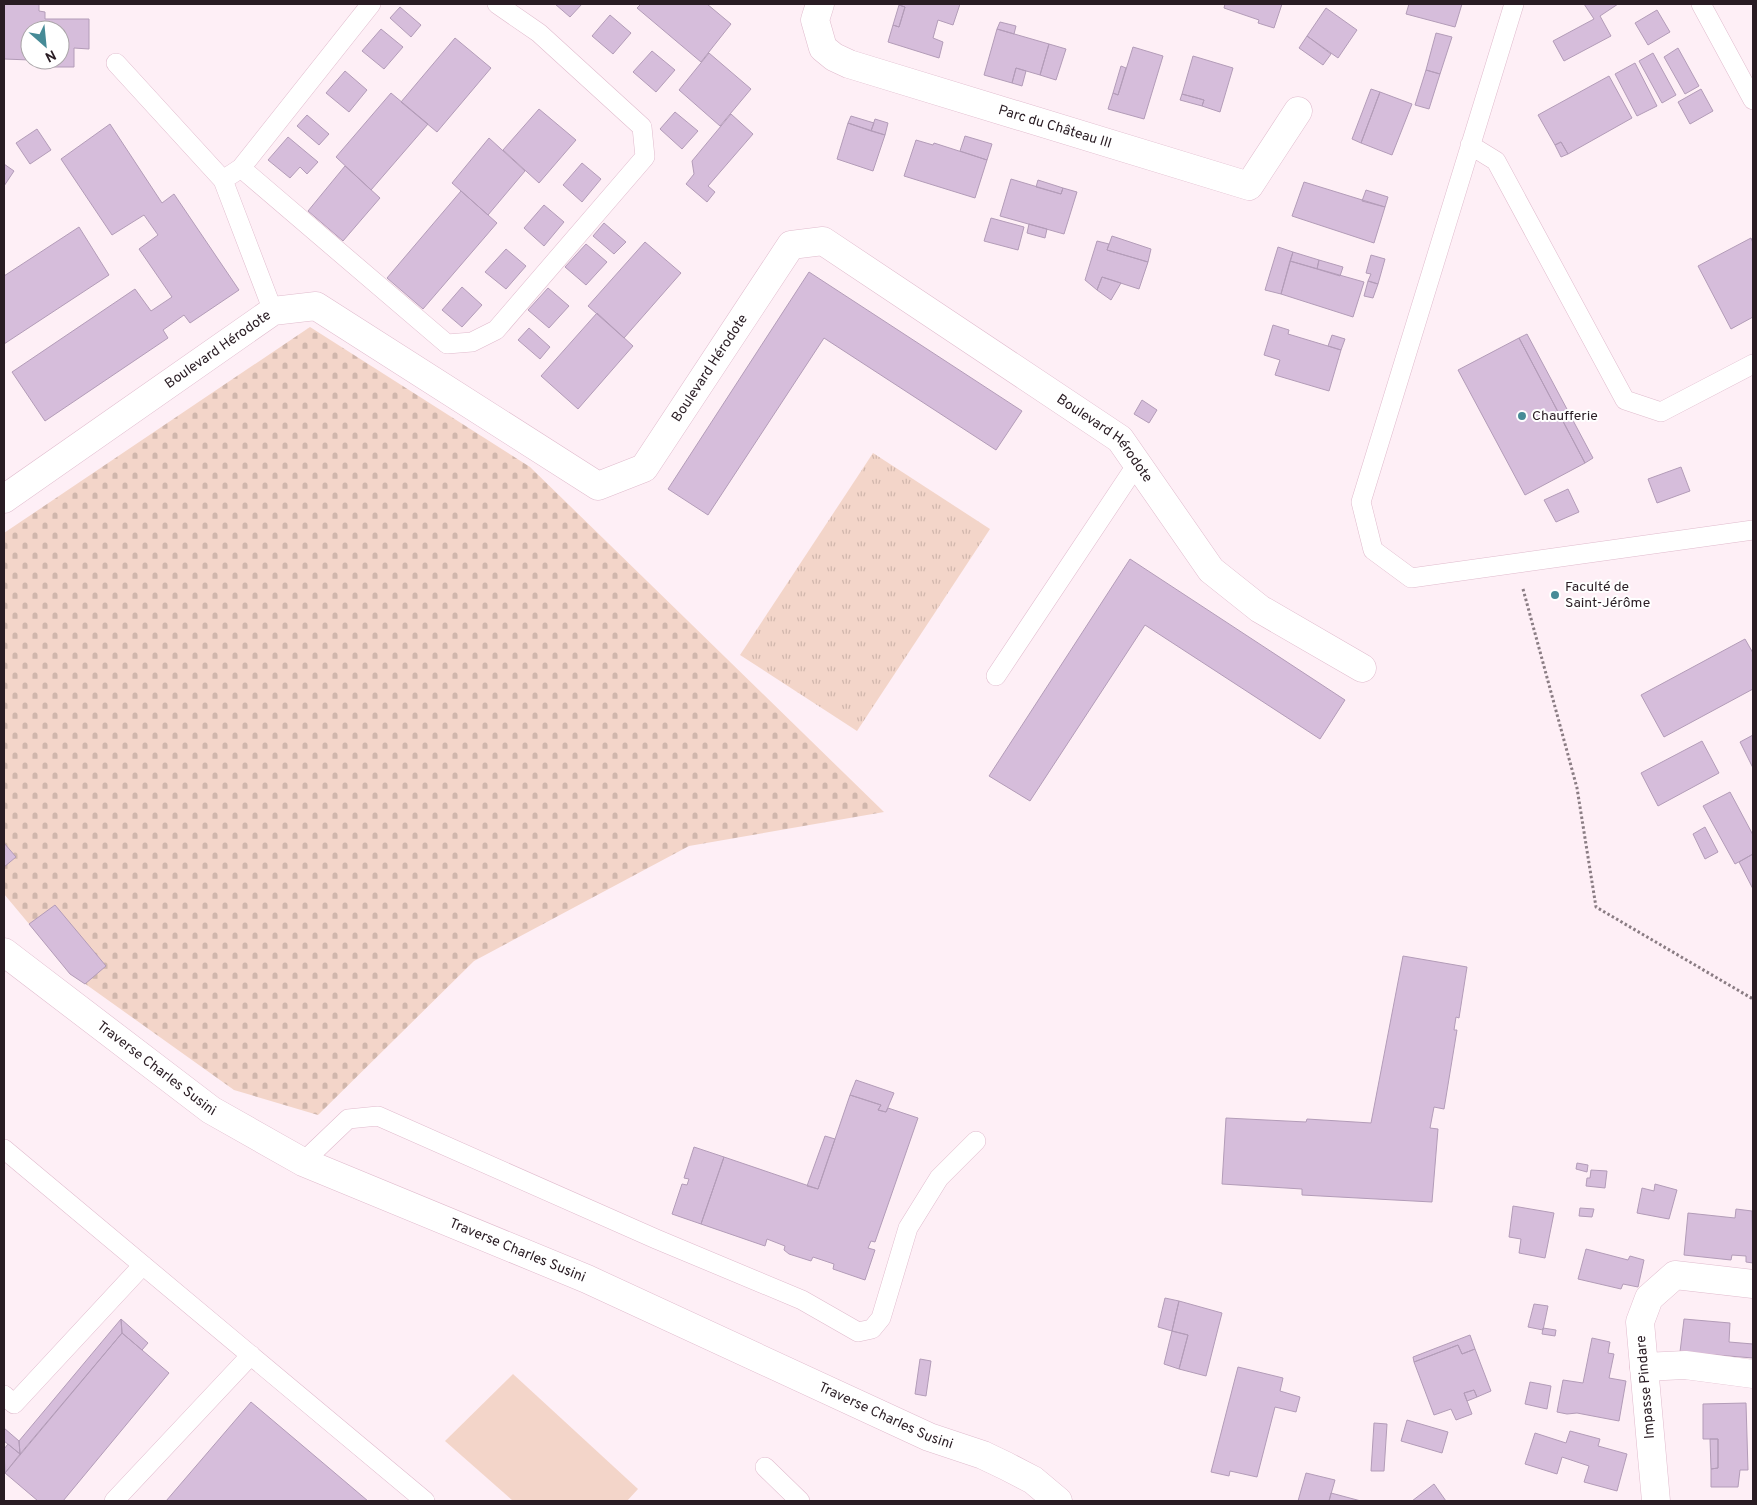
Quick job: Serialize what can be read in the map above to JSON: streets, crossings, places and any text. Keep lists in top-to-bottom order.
{
  "streets": {
    "street": [
      "Parc du Château III",
      "Boulevard Hérodote",
      "Traverse Charles Susini",
      "Impasse Pindare"
    ]
  },
  "places": ["Chaufferie", "Faculté de Saint-Jérôme"],
  "north": "bottom right"
}
